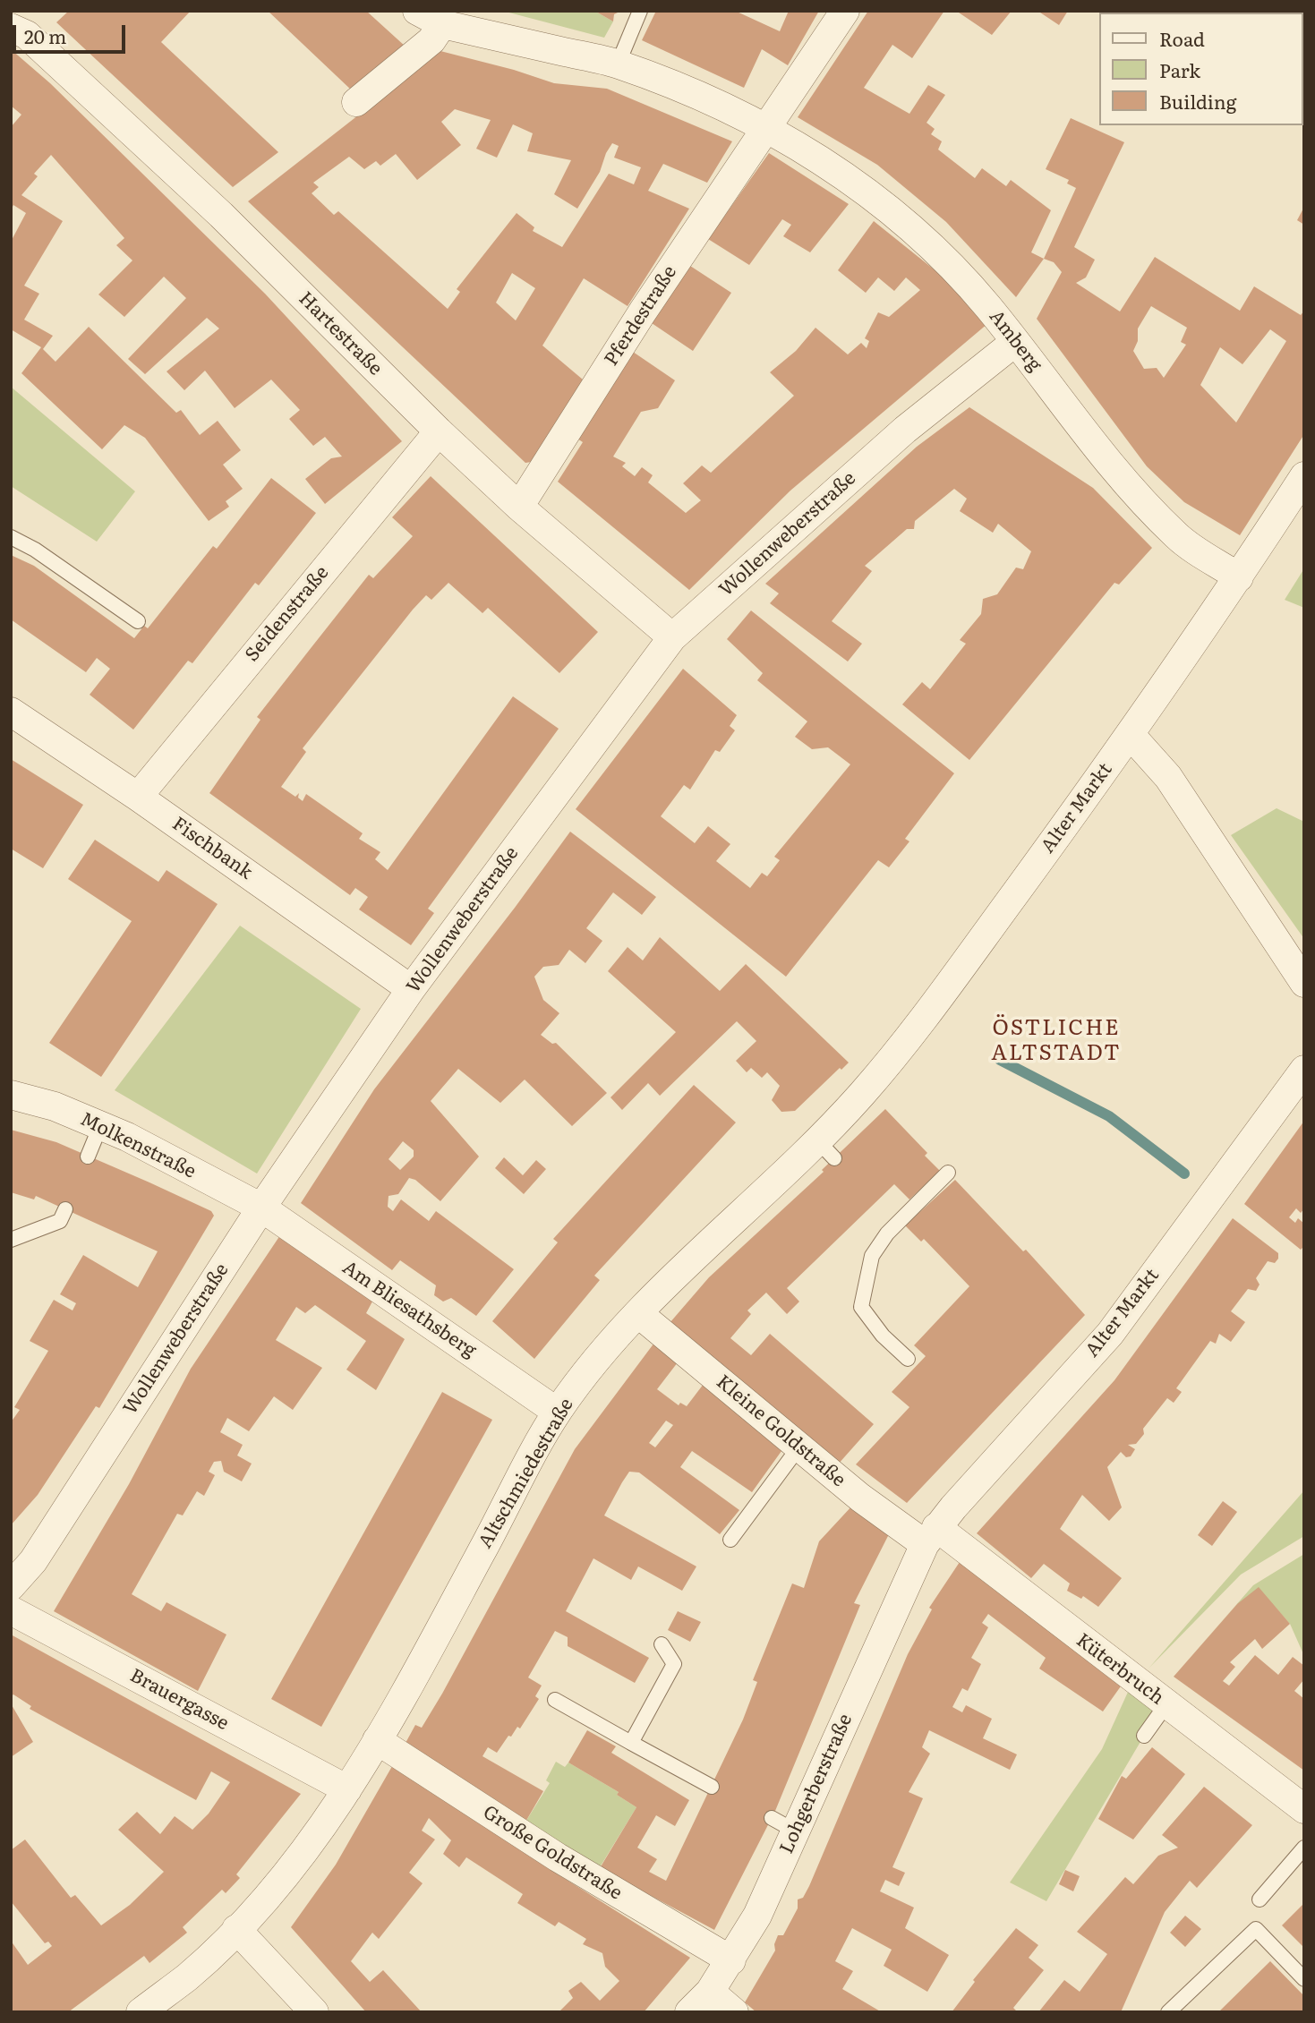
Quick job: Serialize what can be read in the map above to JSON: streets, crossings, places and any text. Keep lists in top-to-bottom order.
{
  "streets": {
    "street": [
      "Pferdestraße",
      "Hartestraße",
      "Amberg",
      "Wollenweberstraße",
      "Seidenstraße",
      "Alter Markt",
      "Fischbank",
      "Molkenstraße",
      "Am Bliesathsberg",
      "Kleine Goldstraße",
      "Altschmiedestraße",
      "Küterbruch",
      "Brauergasse",
      "Lohgerberstraße",
      "Große Goldstraße"
    ]
  },
  "crossings": [
    ["Pferdestraße", "Hartestraße"],
    ["Pferdestraße", "Amberg"],
    ["Hartestraße", "Wollenweberstraße"],
    ["Hartestraße", "Seidenstraße"],
    ["Amberg", "Wollenweberstraße"],
    ["Amberg", "Alter Markt"],
    ["Wollenweberstraße", "Fischbank"],
    ["Wollenweberstraße", "Molkenstraße"],
    ["Wollenweberstraße", "Am Bliesathsberg"],
    ["Seidenstraße", "Fischbank"],
    ["Alter Markt", "Kleine Goldstraße"],
    ["Alter Markt", "Altschmiedestraße"],
    ["Alter Markt", "Küterbruch"],
    ["Alter Markt", "Lohgerberstraße"],
    ["Molkenstraße", "Am Bliesathsberg"],
    ["Am Bliesathsberg", "Altschmiedestraße"],
    ["Kleine Goldstraße", "Altschmiedestraße"],
    ["Kleine Goldstraße", "Küterbruch"],
    ["Kleine Goldstraße", "Lohgerberstraße"],
    ["Altschmiedestraße", "Brauergasse"],
    ["Altschmiedestraße", "Große Goldstraße"],
    ["Küterbruch", "Lohgerberstraße"],
    ["Lohgerberstraße", "Große Goldstraße"]
  ],
  "districts": ["ÖSTLICHE ALTSTADT"],
  "legend": ["Road", "Park", "Building"],
  "scale_bar": "20 m"
}
